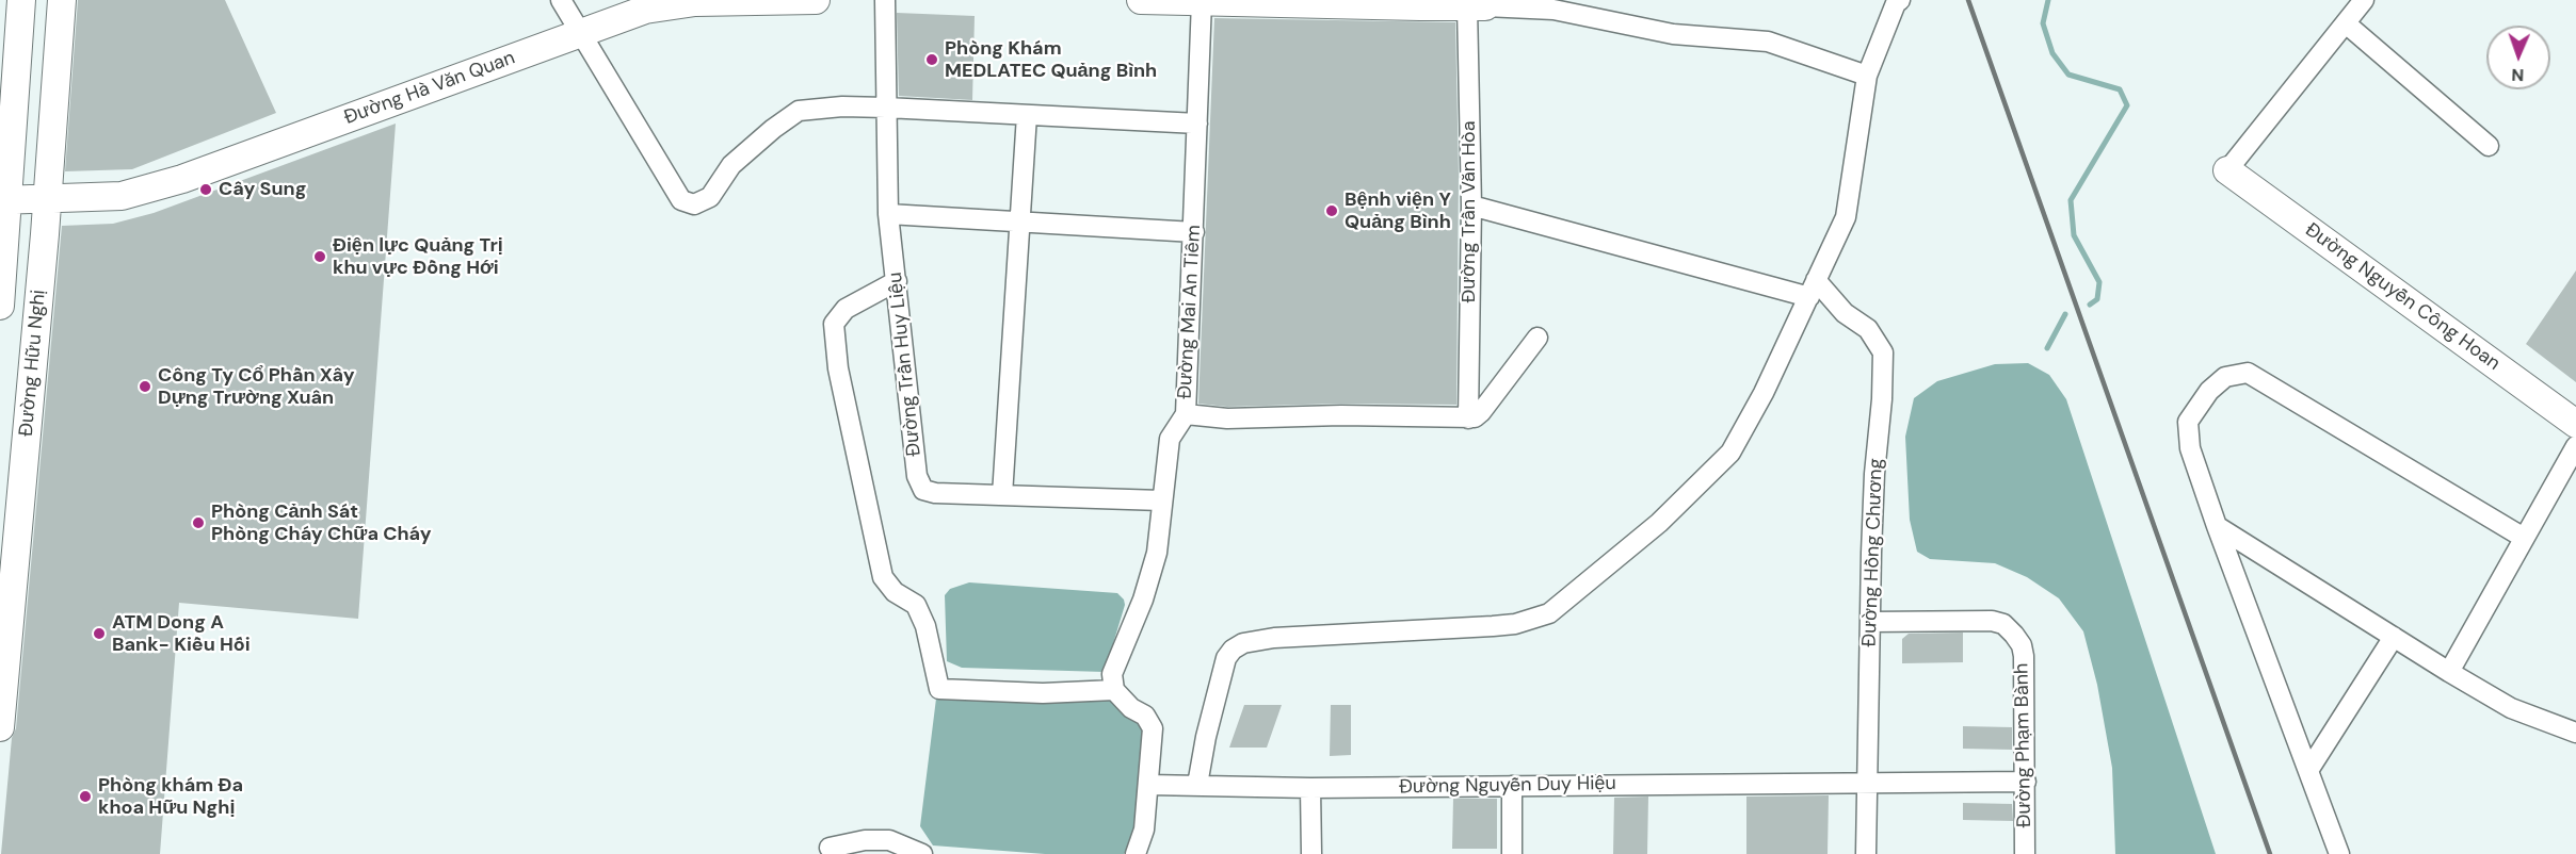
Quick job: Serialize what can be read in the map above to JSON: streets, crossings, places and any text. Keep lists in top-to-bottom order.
{
  "streets": {
    "main road": ["Đường Hà Văn Quan", "Đường Nguyễn Công Hoan", "Đường Hữu Nghị"],
    "street": [
      "Đường Trần Văn Hòa",
      "Đường Mai An Tiêm",
      "Đường Trần Huy Liệu",
      "Đường Hồng Chương",
      "Đường Phạm Bành",
      "Đường Nguyễn Duy Hiệu"
    ]
  },
  "crossings": [
    ["Đường Hà Văn Quan", "Đường Hữu Nghị"],
    ["Đường Mai An Tiêm", "Đường Trần Huy Liệu"],
    ["Đường Hồng Chương", "Đường Phạm Bành"],
    ["Đường Hồng Chương", "Đường Nguyễn Duy Hiệu"],
    ["Đường Phạm Bành", "Đường Nguyễn Duy Hiệu"]
  ],
  "places": [
    "Phòng Khám MEDLATEC Quảng Bình",
    "Cây Sung",
    "Bệnh viện Y Quảng Bình",
    "Điện lực Quảng Trị khu vực Đồng Hới",
    "Công Ty Cổ Phần Xây Dựng Trường Xuân",
    "Phòng Cảnh Sát Phòng Cháy Chữa Cháy",
    "ATM Dong A Bank- Kiều Hối",
    "Phòng khám Đa khoa Hữu Nghị"
  ],
  "north": "bottom"
}
